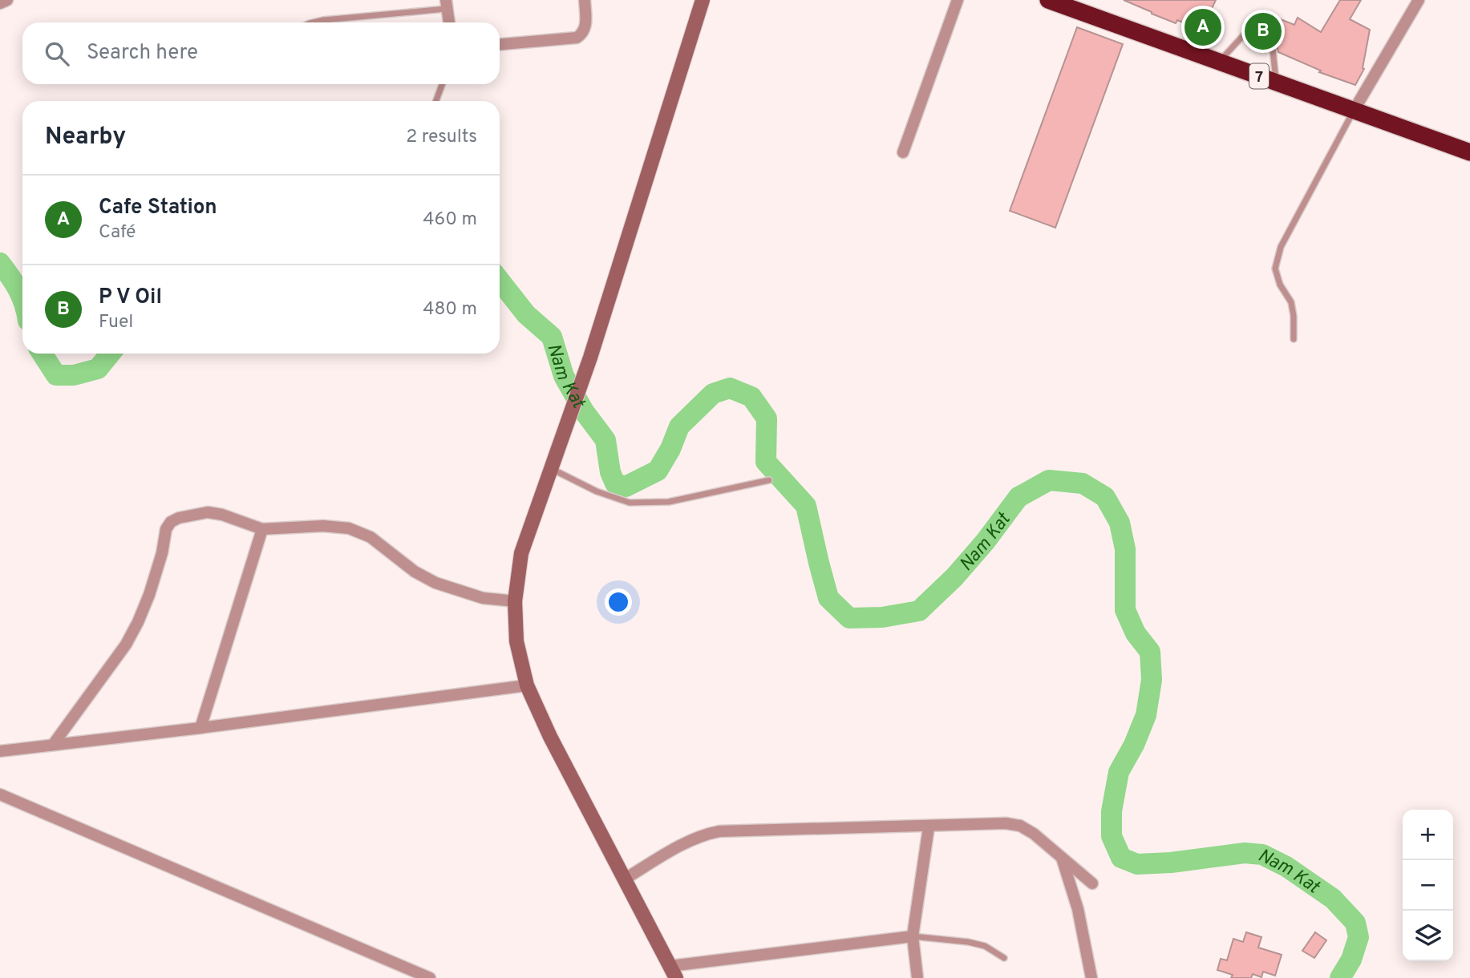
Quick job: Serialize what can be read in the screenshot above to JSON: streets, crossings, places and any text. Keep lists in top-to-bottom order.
{
  "streets": {
    "highway": ["7"]
  },
  "water": ["Nam Kat"],
  "page": {
    "pins": ["A", "B"],
    "search": "Search here",
    "heading": ["Nearby", "2 results"],
    "list": [
      {
        "mark": "A",
        "name": "Cafe Station",
        "note": "Café",
        "value": "460 m"
      },
      {
        "mark": "B",
        "name": "P V Oil",
        "note": "Fuel",
        "value": "480 m"
      }
    ],
    "map_buttons": ["+", "−"]
  }
}
